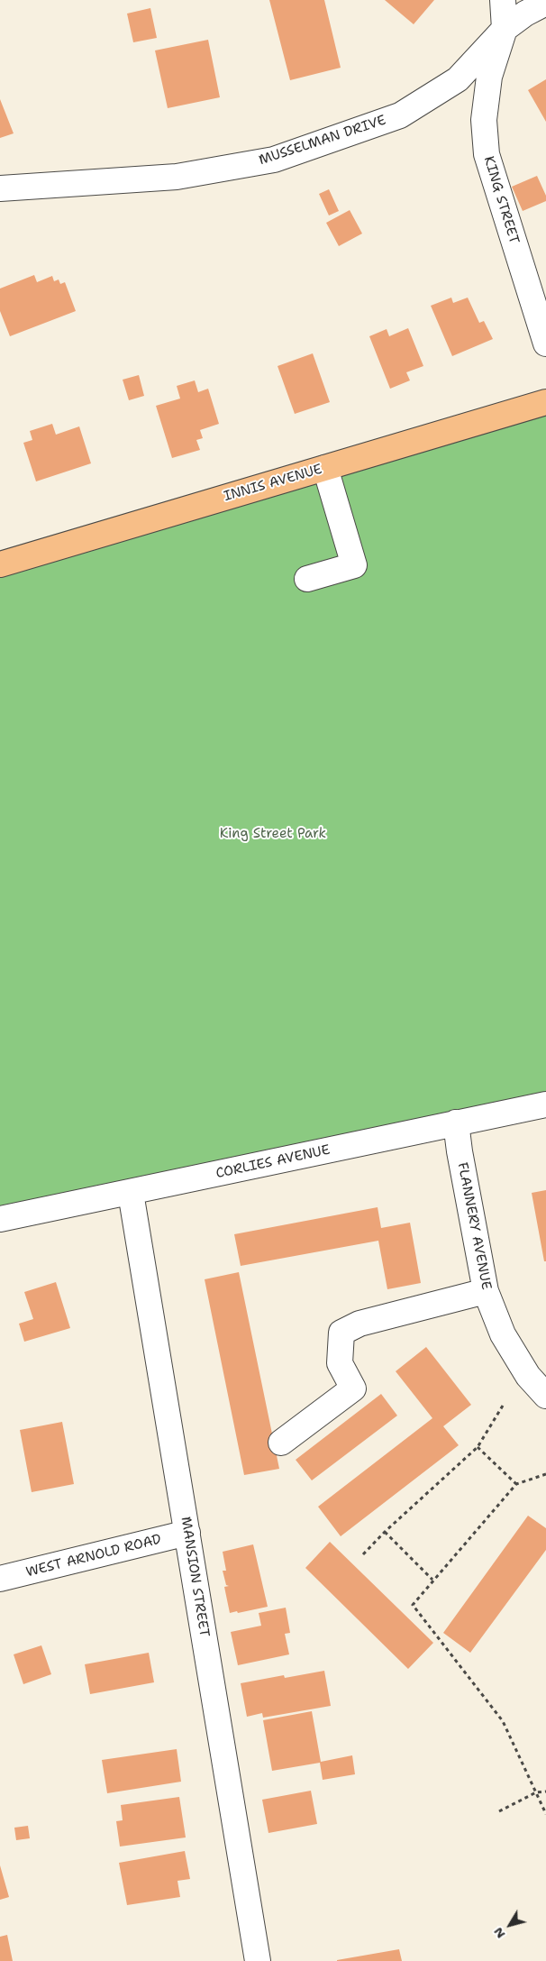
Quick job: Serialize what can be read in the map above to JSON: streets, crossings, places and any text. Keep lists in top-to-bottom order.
{
  "streets": {
    "main road": ["INNIS AVENUE"],
    "street": [
      "MUSSELMAN DRIVE",
      "KING STREET",
      "CORLIES AVENUE",
      "FLANNERY AVENUE",
      "WEST ARNOLD ROAD",
      "MANSION STREET"
    ]
  },
  "crossings": [
    ["MUSSELMAN DRIVE", "KING STREET"],
    ["CORLIES AVENUE", "FLANNERY AVENUE"],
    ["CORLIES AVENUE", "MANSION STREET"],
    ["WEST ARNOLD ROAD", "MANSION STREET"]
  ],
  "parks": ["King Street Park"],
  "north": "bottom left"
}
